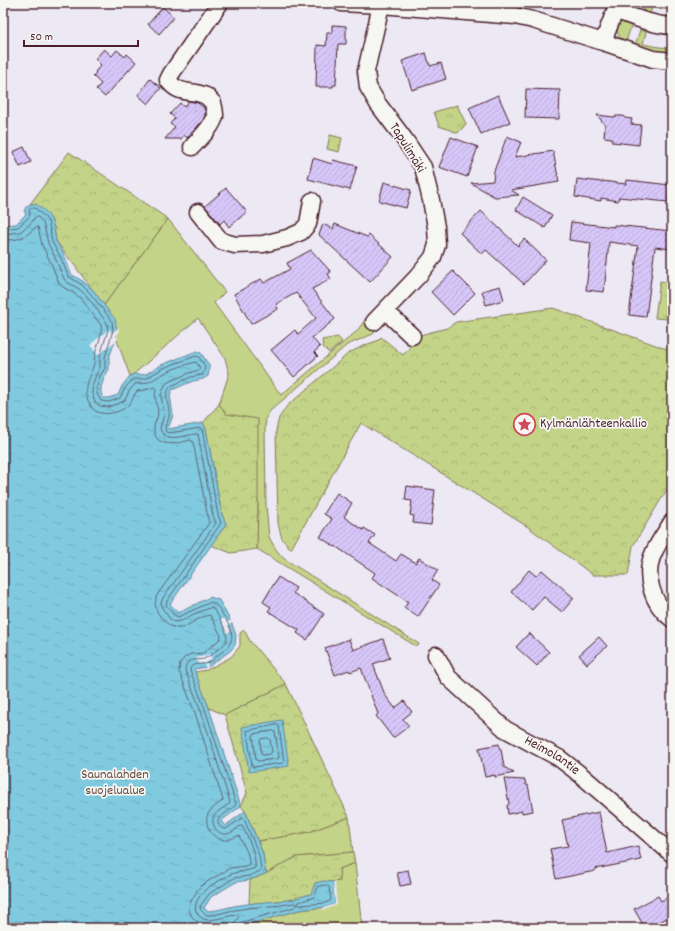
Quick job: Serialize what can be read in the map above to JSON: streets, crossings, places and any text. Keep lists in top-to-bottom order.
{
  "streets": {
    "street": ["Tapulimäki", "Heimolantie"]
  },
  "parks": ["Saunalahden suojelualue"],
  "places": {
    "place": ["Kylmänlähteenkallio"]
  },
  "scale_bar": "50 m"
}
